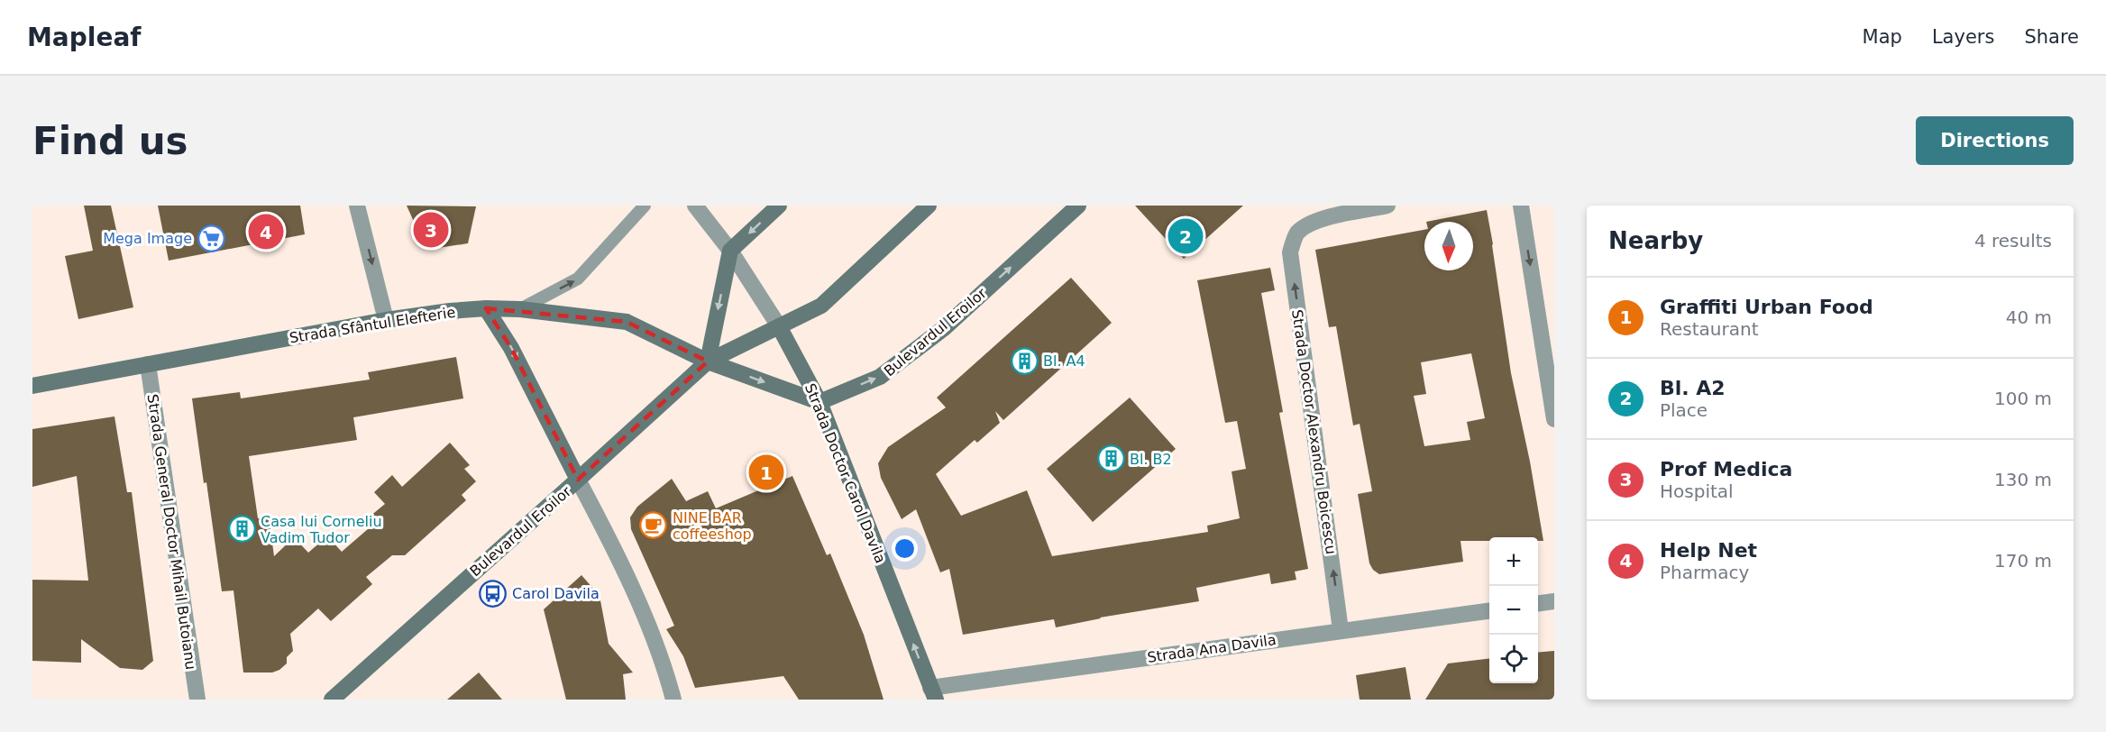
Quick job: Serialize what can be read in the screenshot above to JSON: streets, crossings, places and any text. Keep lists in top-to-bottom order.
{
  "streets": {
    "street": [
      "Strada Sfântul Elefterie",
      "Bulevardul Eroilor",
      "Strada Doctor Alexandru Boicescu",
      "Strada Doctor Carol Davila",
      "Strada General Doctor Mihail Butoianu",
      "Strada Ana Davila"
    ]
  },
  "crossings": [
    ["Strada Sfântul Elefterie", "Bulevardul Eroilor"],
    ["Strada Sfântul Elefterie", "Strada General Doctor Mihail Butoianu"],
    ["Bulevardul Eroilor", "Strada Doctor Carol Davila"],
    ["Strada Doctor Alexandru Boicescu", "Strada Ana Davila"],
    ["Strada Doctor Carol Davila", "Strada Ana Davila"]
  ],
  "one_way": ["Strada Doctor Alexandru Boicescu", "Strada Doctor Carol Davila"],
  "places": {
    "supermarket": ["Mega Image"],
    "building": ["Bl. A4", "Bl. B2", "Casa lui Corneliu Vadim Tudor"],
    "cafe": ["NINE BAR coffeeshop"],
    "bus stop": ["Carol Davila"]
  },
  "north": "bottom",
  "page": {
    "header": "Mapleaf",
    "nav": ["Map", "Layers", "Share"],
    "buttons": "Directions",
    "title": "Find us",
    "heading": ["Nearby", "4 results"],
    "pins": [
      "3",
      "4",
      "2",
      "1"
    ],
    "list": [
      {
        "mark": "1",
        "name": "Graffiti Urban Food",
        "note": "Restaurant",
        "value": "40 m"
      },
      {
        "mark": "2",
        "name": "Bl. A2",
        "note": "Place",
        "value": "100 m"
      },
      {
        "mark": "3",
        "name": "Prof Medica",
        "note": "Hospital",
        "value": "130 m"
      },
      {
        "mark": "4",
        "name": "Help Net",
        "note": "Pharmacy",
        "value": "170 m"
      }
    ],
    "map_buttons": ["+", "−"]
  }
}
